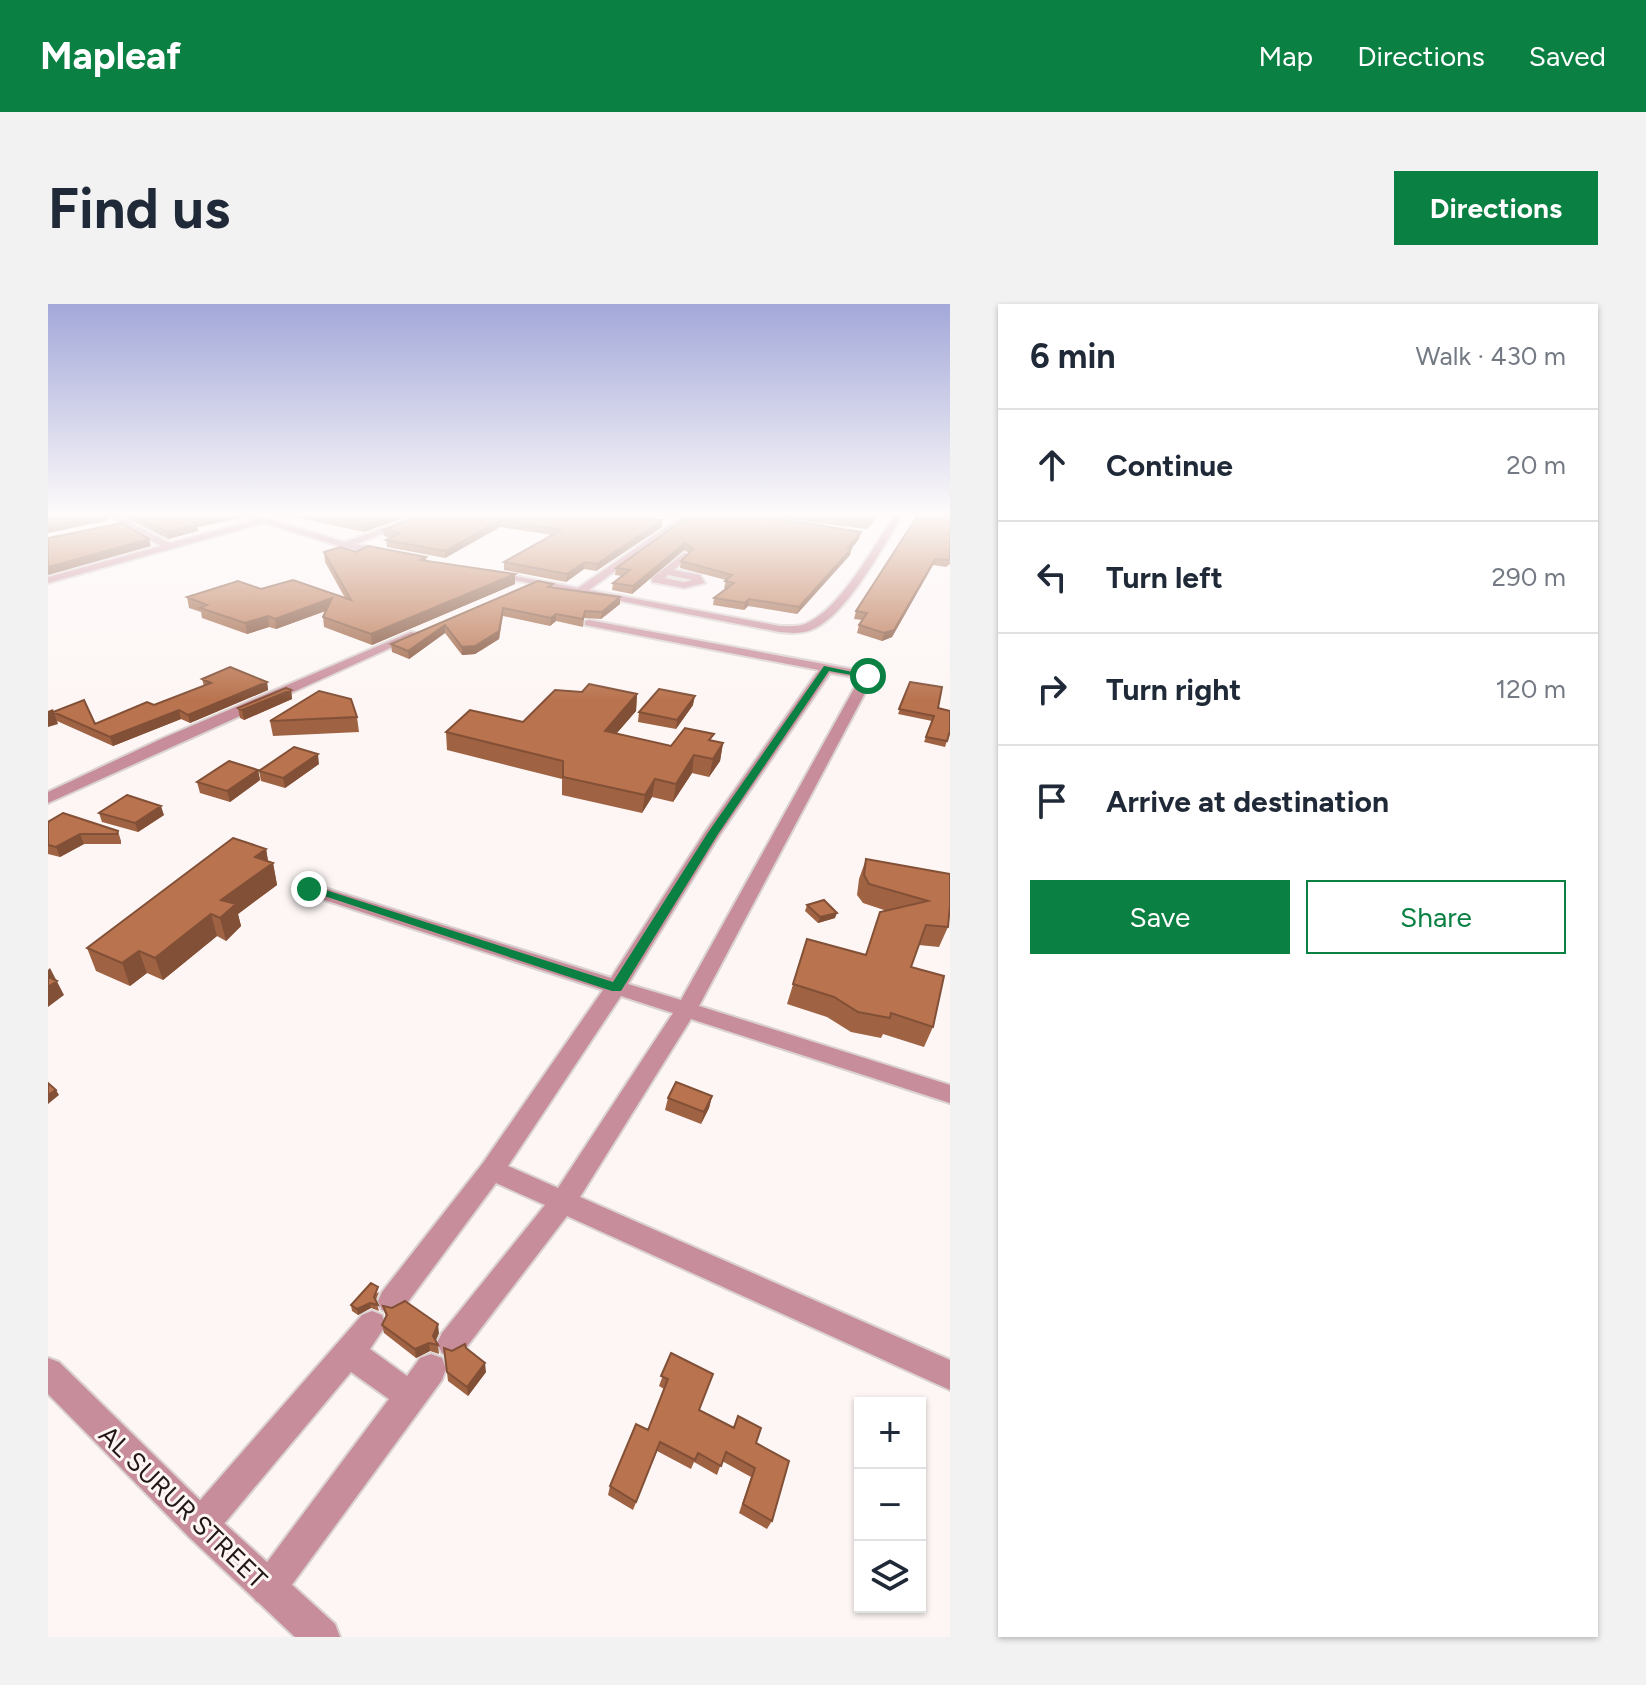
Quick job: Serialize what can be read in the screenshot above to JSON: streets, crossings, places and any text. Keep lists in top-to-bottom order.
{
  "streets": {
    "street": ["AL SURUR STREET"]
  },
  "page": {
    "header": "Mapleaf",
    "nav": ["Map", "Directions", "Saved"],
    "buttons": [
      "Directions",
      ["Save", "Share"]
    ],
    "title": "Find us",
    "heading": ["6 min", "Walk · 430 m"],
    "list": [
      ["Continue", "20 m"],
      ["Turn left", "290 m"],
      ["Turn right", "120 m"],
      "Arrive at destination"
    ],
    "map_buttons": ["+", "−"]
  }
}
